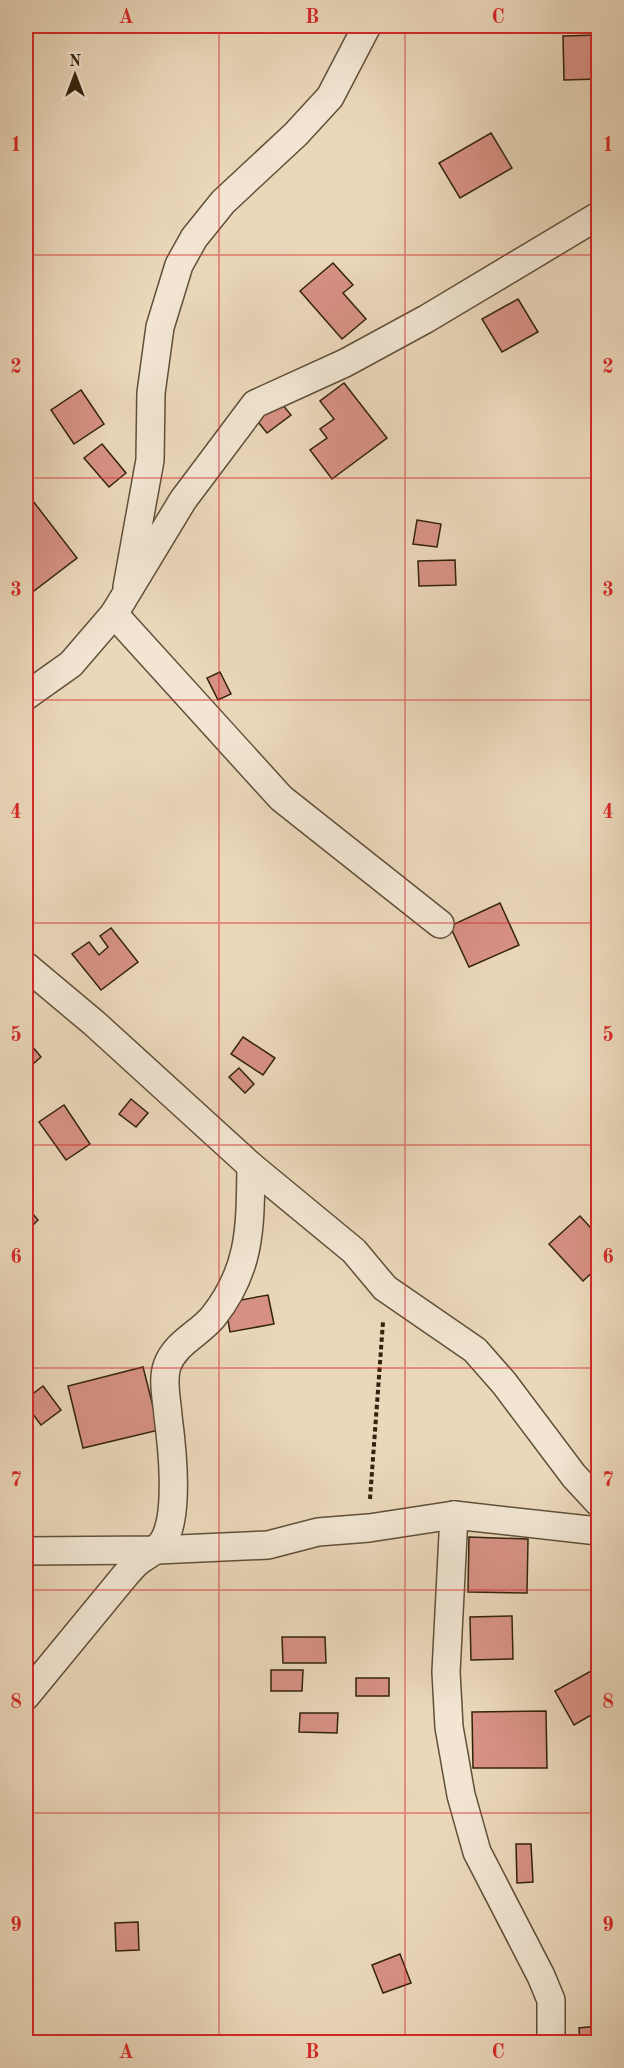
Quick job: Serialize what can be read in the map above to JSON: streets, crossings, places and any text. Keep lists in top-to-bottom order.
{
  "north": "top",
  "grid": {
    "columns": ["A", "B", "C"],
    "rows": [
      "1",
      "2",
      "3",
      "4",
      "5",
      "6",
      "7",
      "8",
      "9"
    ]
  }
}
